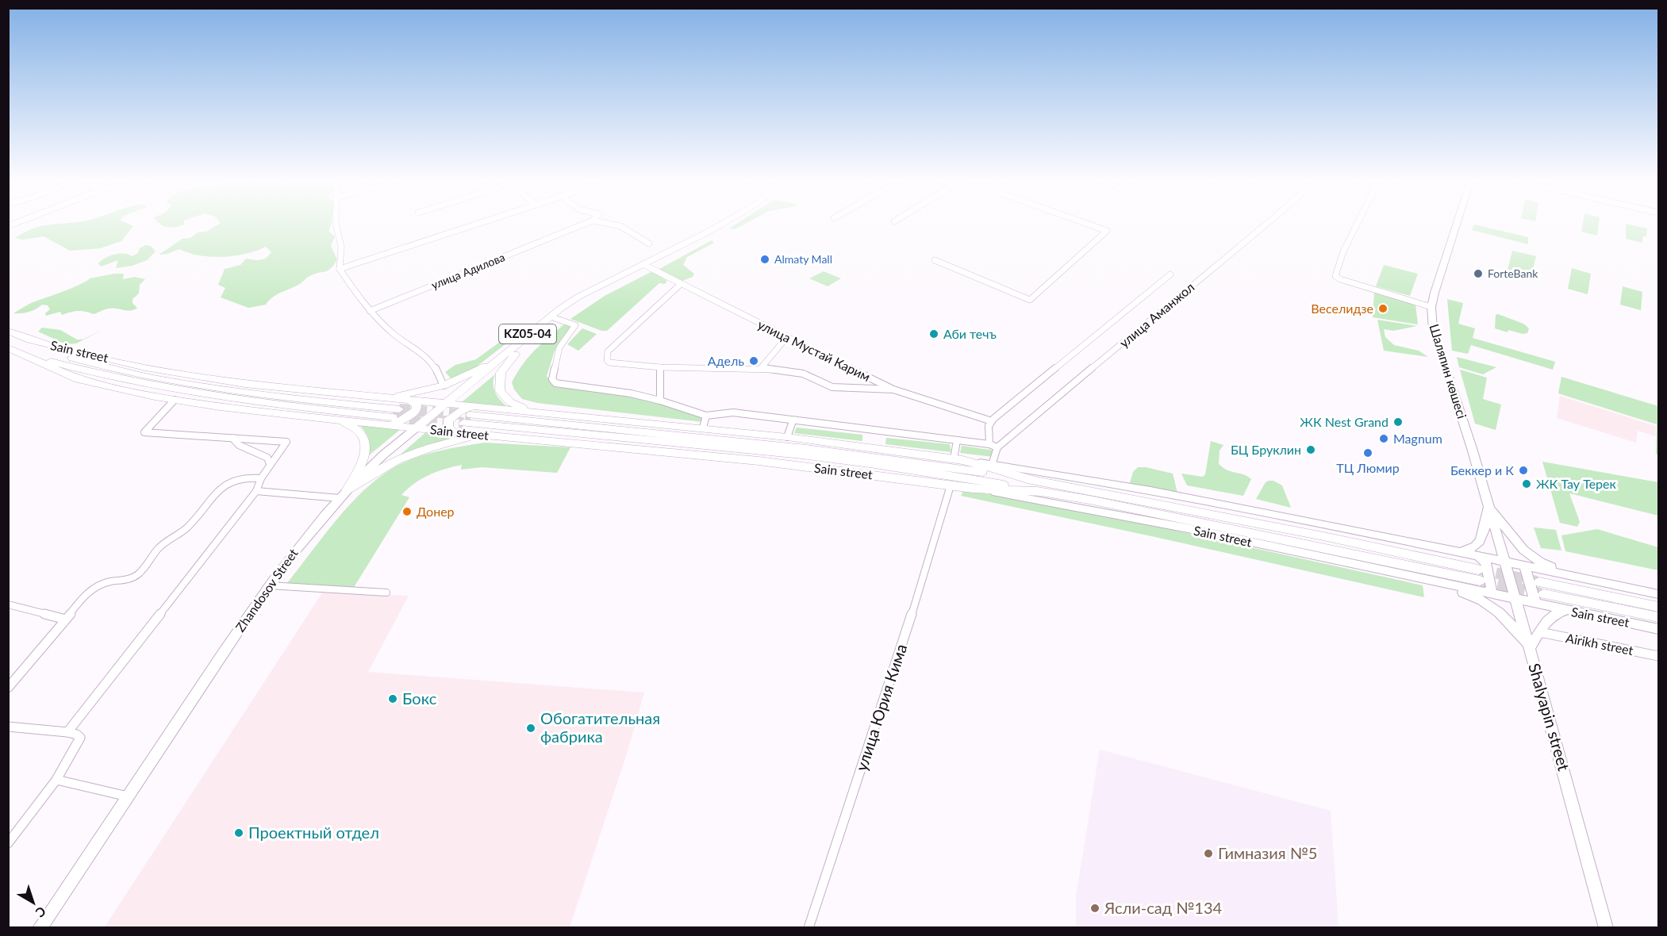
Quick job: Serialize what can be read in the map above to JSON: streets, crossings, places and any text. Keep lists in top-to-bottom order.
{
  "streets": {
    "main road": [
      "KZ05-04",
      "Sain street",
      "Шаляпин көшесі",
      "Zhandosov Street",
      "Shalyapin street"
    ],
    "street": [
      "улица Адилова",
      "улица Аманжол",
      "улица Мустай Карим",
      "Airikh street",
      "улица Юрия Кима"
    ]
  },
  "crossings": [
    ["KZ05-04", "улица Мустай Карим"],
    ["KZ05-04", "Zhandosov Street"],
    ["Sain street", "Zhandosov Street"],
    ["Sain street", "улица Юрия Кима"],
    ["Sain street", "Shalyapin street"],
    ["Шаляпин көшесі", "Shalyapin street"]
  ],
  "places": [
    "Almaty Mall",
    "ForteBank",
    "Веселидзе",
    "Аби течъ",
    "Адель",
    "ЖК Nest Grand",
    "Magnum",
    "БЦ Бруклин",
    "ТЦ Люмир",
    "Беккер и К",
    "ЖК Тау Терек",
    "Донер",
    "Бокс",
    "Обогатительная фабрика",
    "Проектный отдел",
    "Гимназия №5",
    "Ясли-сад №134"
  ],
  "north": "bottom right"
}
